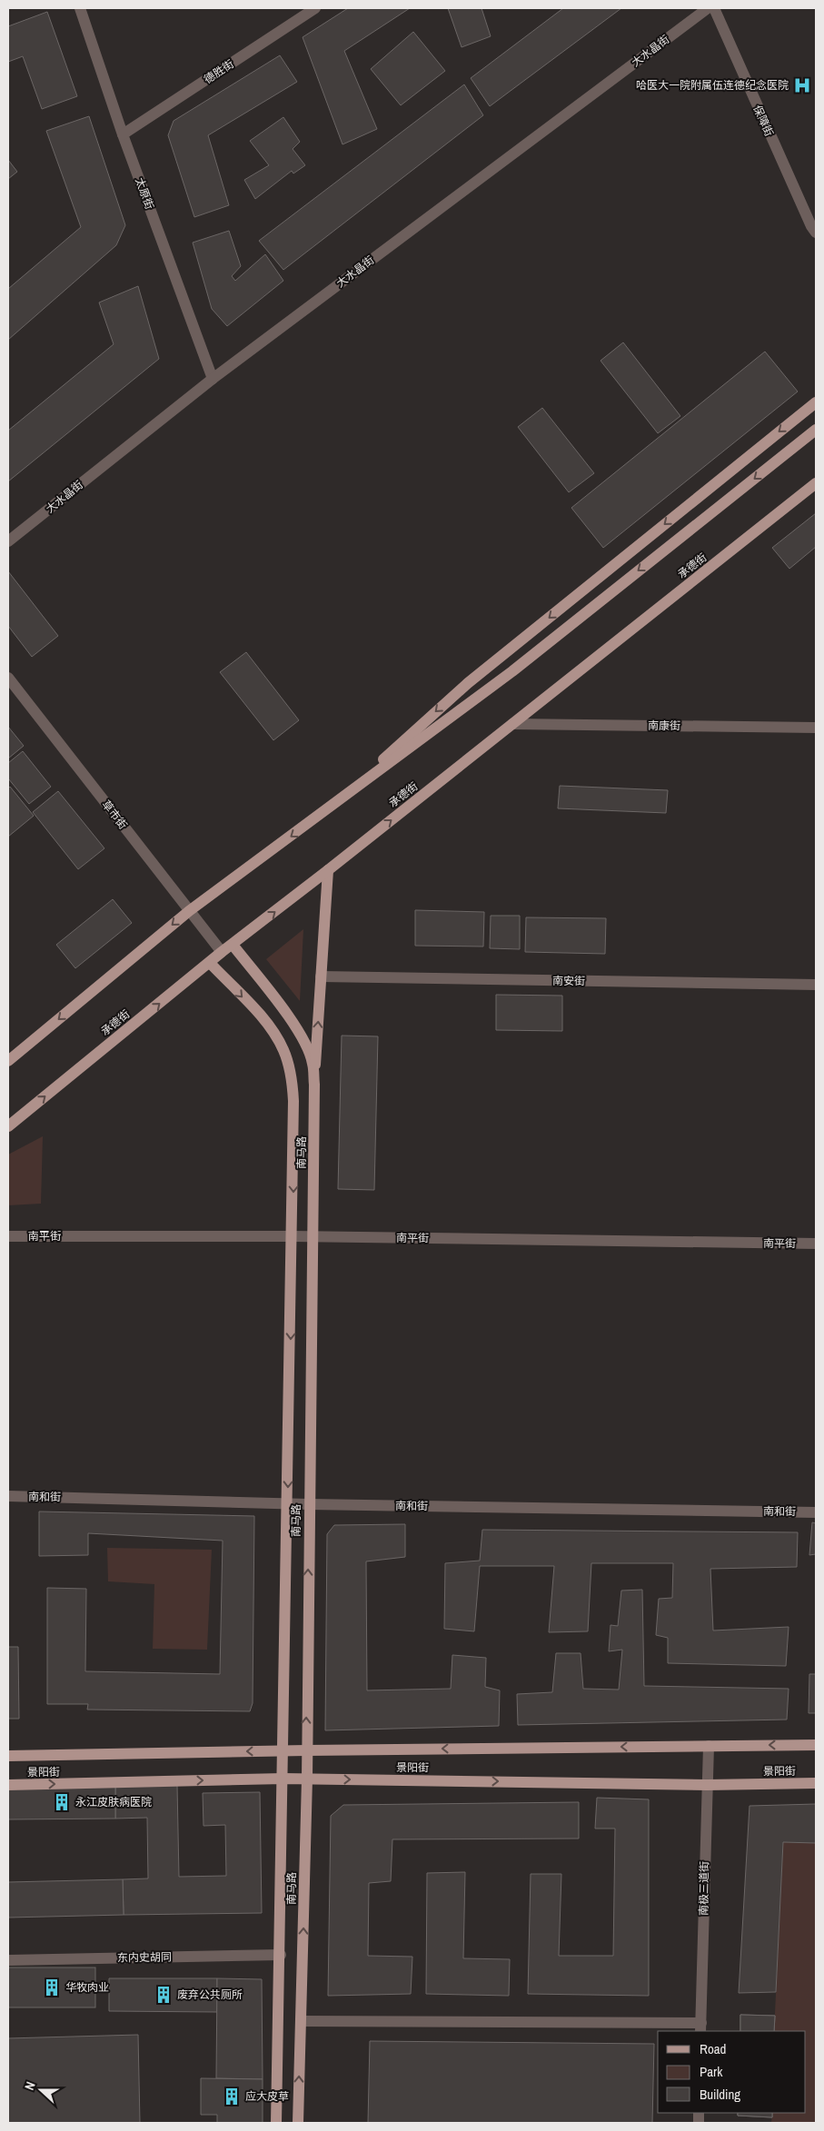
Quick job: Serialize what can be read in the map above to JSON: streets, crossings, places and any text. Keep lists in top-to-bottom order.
{
  "streets": {
    "main road": ["承德街", "南马路", "景阳街"],
    "street": [
      "大水晶街",
      "德胜街",
      "保障街",
      "太原街",
      "南康街",
      "草市街",
      "南安街",
      "南平街",
      "南和街",
      "南极三道街",
      "东内史胡同"
    ]
  },
  "crossings": [
    ["大水晶街", "太原街"],
    ["德胜街", "太原街"],
    ["承德街", "南康街"],
    ["承德街", "草市街"],
    ["承德街", "南马路"],
    ["南马路", "南平街"],
    ["南马路", "南和街"],
    ["南马路", "景阳街"],
    ["南马路", "东内史胡同"],
    ["景阳街", "南极三道街"]
  ],
  "places": {
    "hospital": ["哈医大一院附属伍连德纪念医院"],
    "building": [
      "永江皮肤病医院",
      "华牧肉业",
      "废弃公共厕所",
      "应大皮草"
    ]
  },
  "legend": ["Road", "Park", "Building"],
  "north": "left"
}
